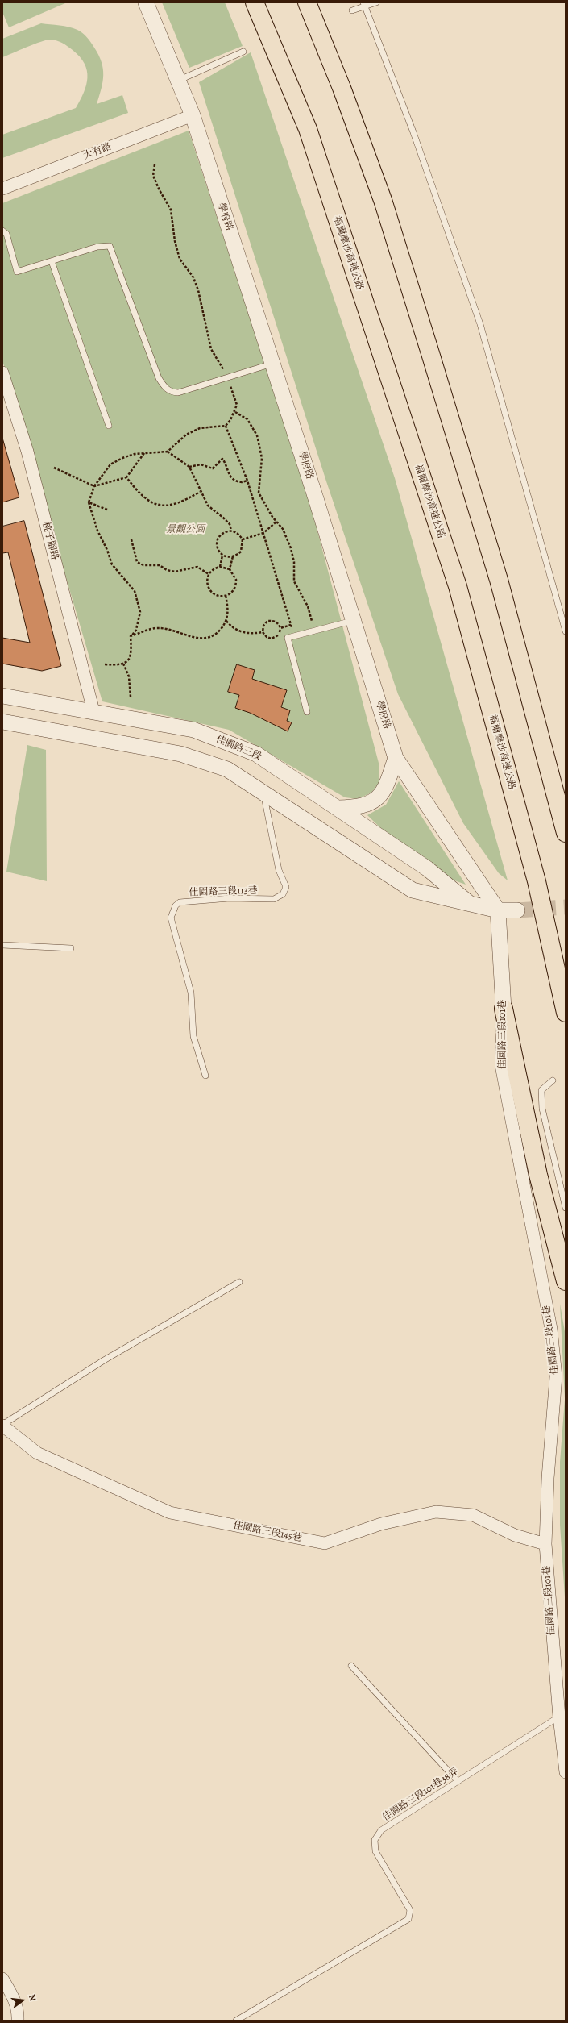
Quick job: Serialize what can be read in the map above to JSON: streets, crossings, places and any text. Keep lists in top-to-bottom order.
{
  "streets": {
    "highway": ["福爾摩沙高速公路"],
    "street": [
      "大有路",
      "學府路",
      "桃子腳路",
      "佳園路三段",
      "佳園路三段101巷",
      "佳園路三段145巷"
    ],
    "lane": ["佳園路三段113巷", "佳園路三段101巷38弄"]
  },
  "crossings": [
    ["大有路", "學府路"],
    ["學府路", "佳園路三段"],
    ["學府路", "佳園路三段101巷"],
    ["桃子腳路", "佳園路三段"],
    ["佳園路三段", "佳園路三段113巷"],
    ["佳園路三段", "佳園路三段101巷"],
    ["佳園路三段101巷", "佳園路三段145巷"],
    ["佳園路三段101巷", "佳園路三段101巷38弄"]
  ],
  "parks": ["景觀公園"],
  "north": "right"
}
